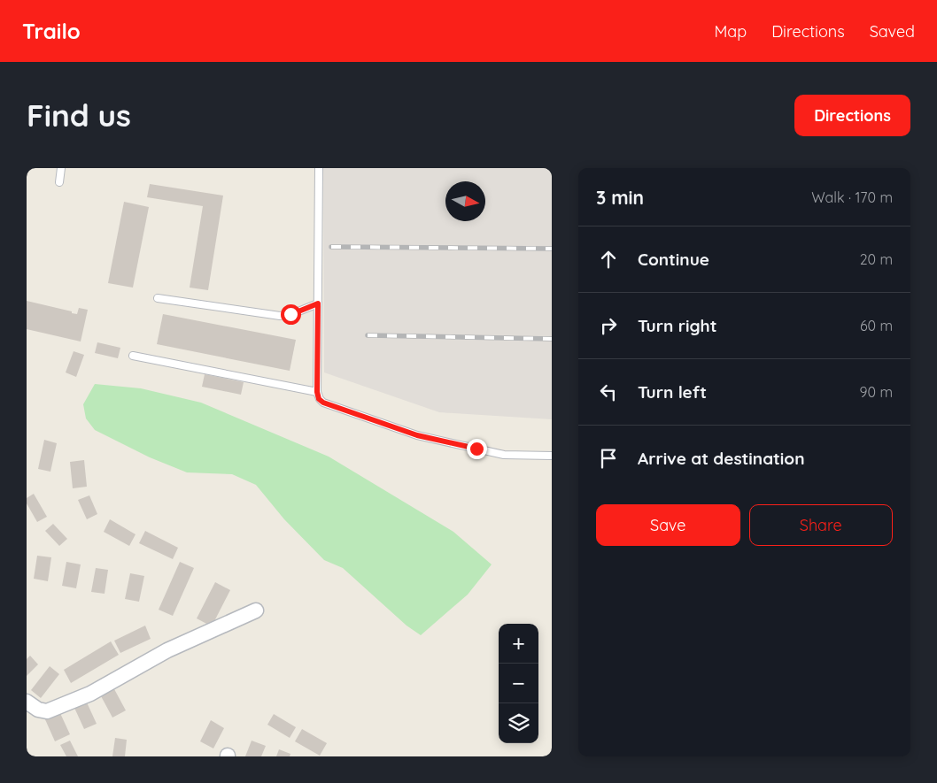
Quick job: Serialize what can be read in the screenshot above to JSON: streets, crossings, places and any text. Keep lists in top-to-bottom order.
{
  "north": "right",
  "page": {
    "header": "Trailo",
    "nav": ["Map", "Directions", "Saved"],
    "buttons": [
      "Directions",
      ["Save", "Share"]
    ],
    "title": "Find us",
    "heading": ["3 min", "Walk · 170 m"],
    "list": [
      ["Continue", "20 m"],
      ["Turn right", "60 m"],
      ["Turn left", "90 m"],
      "Arrive at destination"
    ],
    "map_buttons": ["+", "−"]
  }
}
